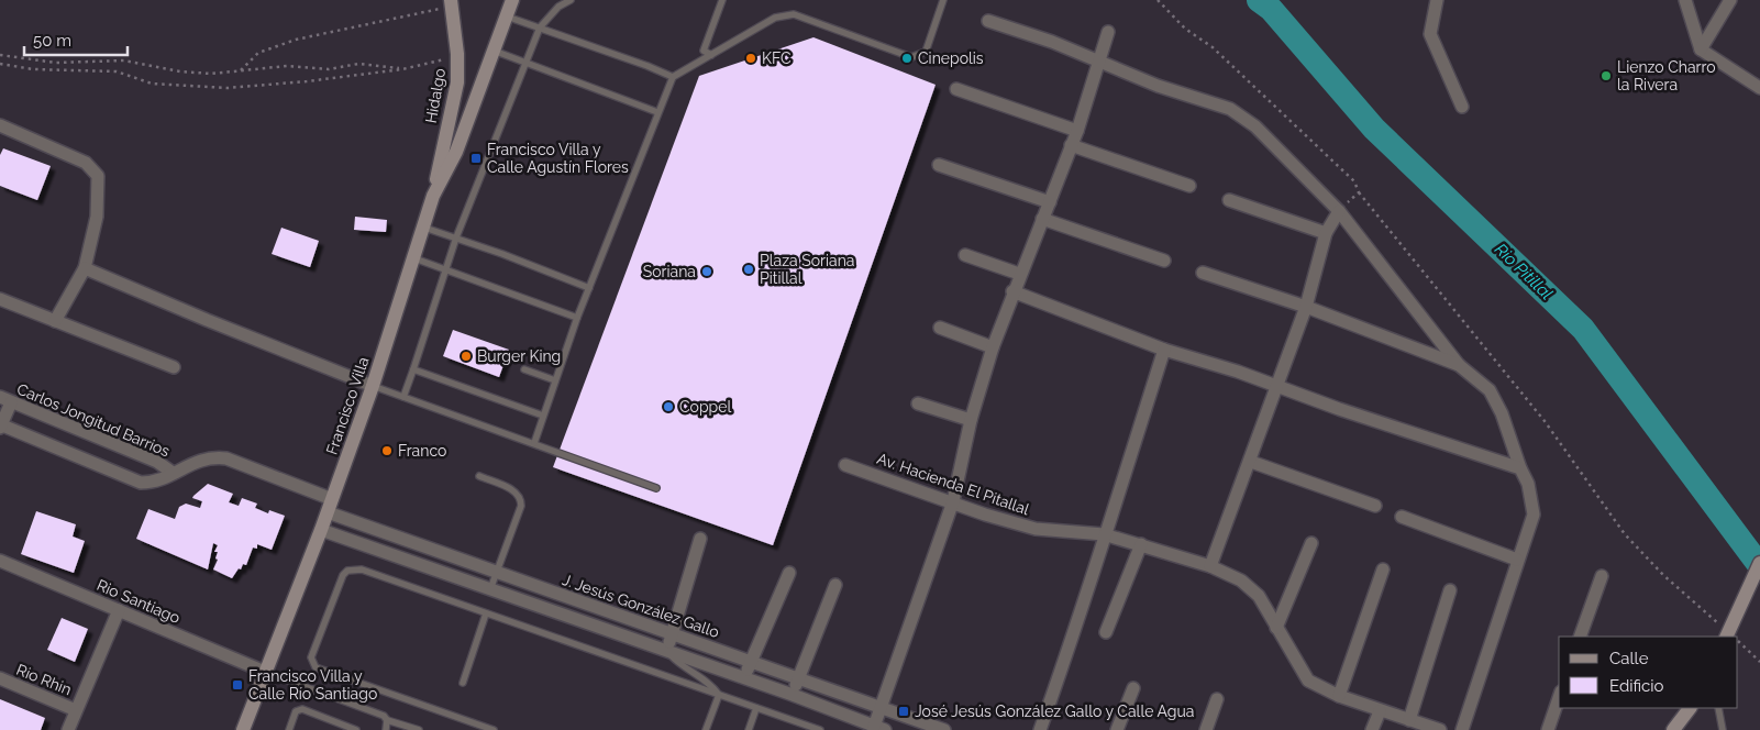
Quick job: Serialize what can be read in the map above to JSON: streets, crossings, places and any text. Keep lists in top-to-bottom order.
{
  "streets": {
    "street": [
      "Hidalgo",
      "Francisco Villa",
      "Carlos Jongitud Barrios",
      "Av. Hacienda El Pitallal",
      "Rio Santiago",
      "J. Jesús González Gallo",
      "Rio Rhin"
    ]
  },
  "crossings": [
    ["Hidalgo", "Francisco Villa"],
    ["Francisco Villa", "Carlos Jongitud Barrios"],
    ["Francisco Villa", "Rio Santiago"],
    ["Francisco Villa", "J. Jesús González Gallo"],
    ["Carlos Jongitud Barrios", "J. Jesús González Gallo"]
  ],
  "water": ["Rio Pitillal"],
  "places": {
    "other": [
      "KFC",
      "Cinepolis",
      "Lienzo Charro la Rivera",
      "Plaza Soriana Pitillal",
      "Soriana",
      "Burger King",
      "Coppel",
      "Franco"
    ],
    "transit": ["Francisco Villa y Calle Agustín Flores", "Francisco Villa y Calle Río Santiago", "José Jesús González Gallo y Calle Agua"]
  },
  "legend": ["Calle", "Edificio"],
  "scale_bar": "50 m"
}
